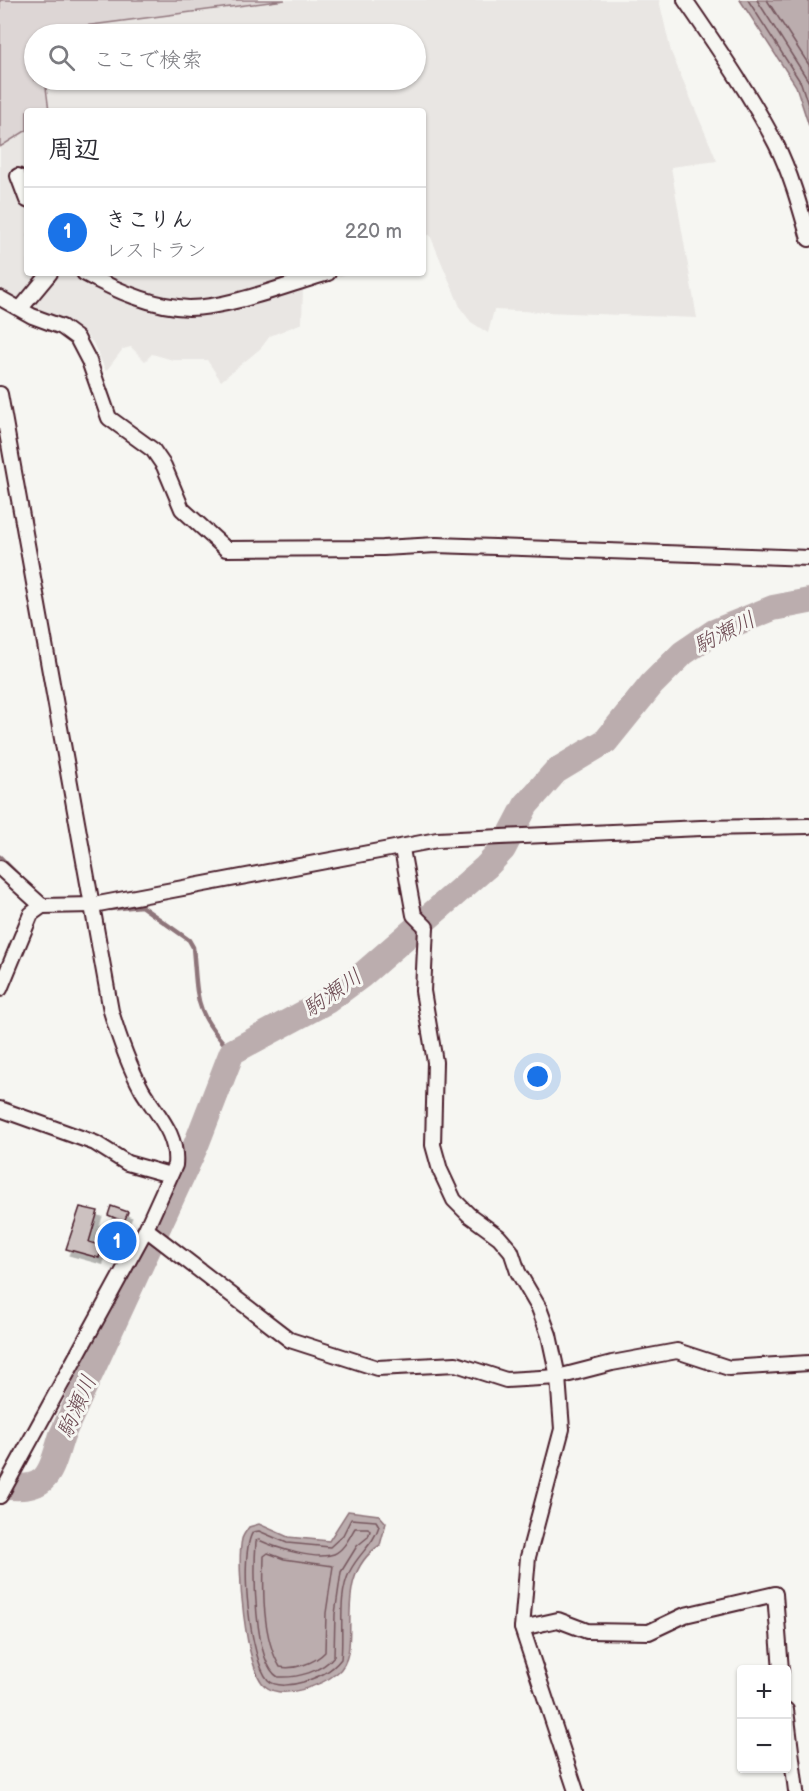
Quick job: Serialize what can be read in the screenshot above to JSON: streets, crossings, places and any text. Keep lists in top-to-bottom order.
{
  "water": ["駒瀬川"],
  "page": {
    "search": "ここで検索",
    "heading": "周辺",
    "list": [
      {
        "mark": "1",
        "name": "きこりん",
        "note": "レストラン",
        "value": "220 m"
      }
    ],
    "pins": "1",
    "map_buttons": ["+", "−"]
  }
}
